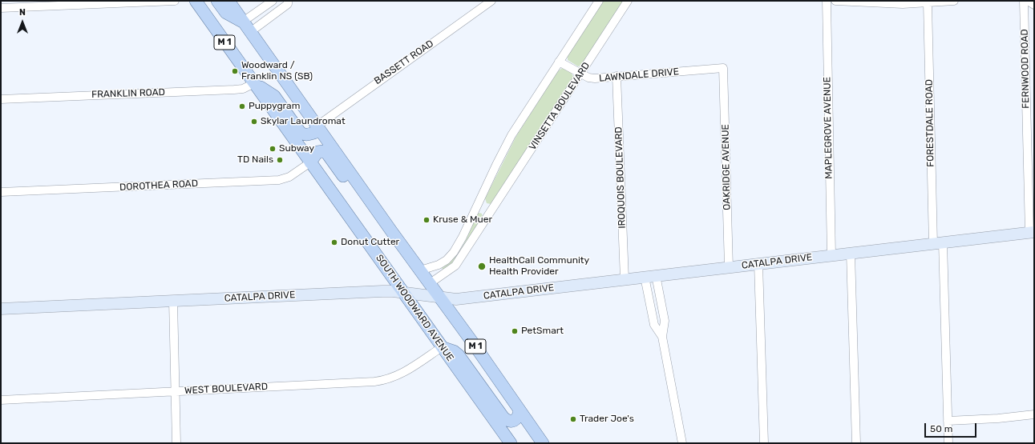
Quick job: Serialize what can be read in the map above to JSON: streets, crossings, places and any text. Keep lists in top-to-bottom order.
{
  "streets": {
    "main road": ["M 1", "SOUTH WOODWARD AVENUE"],
    "street": [
      "BASSETT ROAD",
      "FERNWOOD ROAD",
      "LAWNDALE DRIVE",
      "FRANKLIN ROAD",
      "VINSETTA BOULEVARD",
      "FORESTDALE ROAD",
      "MAPLEGROVE AVENUE",
      "OAKRIDGE AVENUE",
      "IROQUOIS BOULEVARD",
      "DOROTHEA ROAD",
      "CATALPA DRIVE",
      "WEST BOULEVARD"
    ]
  },
  "crossings": [
    ["M 1", "BASSETT ROAD"],
    ["M 1", "VINSETTA BOULEVARD"],
    ["M 1", "CATALPA DRIVE"],
    ["FERNWOOD ROAD", "CATALPA DRIVE"],
    ["LAWNDALE DRIVE", "VINSETTA BOULEVARD"],
    ["LAWNDALE DRIVE", "OAKRIDGE AVENUE"],
    ["LAWNDALE DRIVE", "IROQUOIS BOULEVARD"],
    ["FRANKLIN ROAD", "SOUTH WOODWARD AVENUE"],
    ["FORESTDALE ROAD", "CATALPA DRIVE"],
    ["MAPLEGROVE AVENUE", "CATALPA DRIVE"],
    ["OAKRIDGE AVENUE", "CATALPA DRIVE"],
    ["IROQUOIS BOULEVARD", "CATALPA DRIVE"],
    ["DOROTHEA ROAD", "SOUTH WOODWARD AVENUE"],
    ["CATALPA DRIVE", "SOUTH WOODWARD AVENUE"],
    ["SOUTH WOODWARD AVENUE", "WEST BOULEVARD"]
  ],
  "places": [
    "Woodward / Franklin NS (SB)",
    "Puppygram",
    "Skylar Laundromat",
    "Subway",
    "TD Nails",
    "Kruse & Muer",
    "Donut Cutter",
    "HealthCall Community Health Provider",
    "PetSmart",
    "Trader Joe's"
  ],
  "scale_bar": "50 m",
  "north": "top"
}
